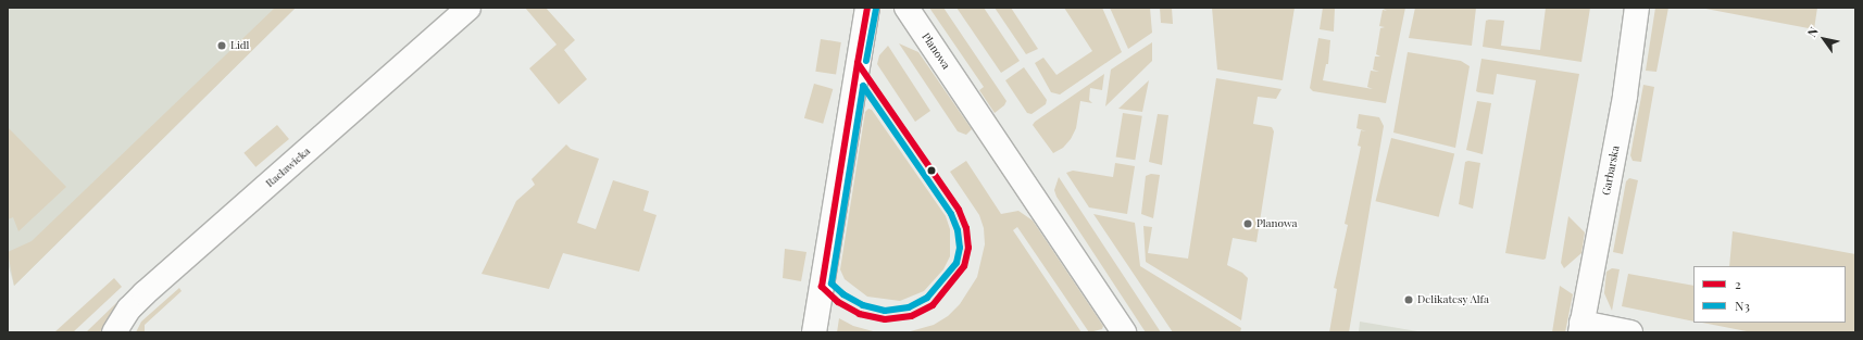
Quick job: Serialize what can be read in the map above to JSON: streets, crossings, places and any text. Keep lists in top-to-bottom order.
{
  "streets": {
    "street": ["Planowa", "Racławicka", "Garbarska"]
  },
  "places": ["Lidl", "Planowa", "Delikatesy Alfa"],
  "lines": ["transit line 2", "transit line N3"],
  "legend": ["2", "N3"],
  "north": "top left"
}
